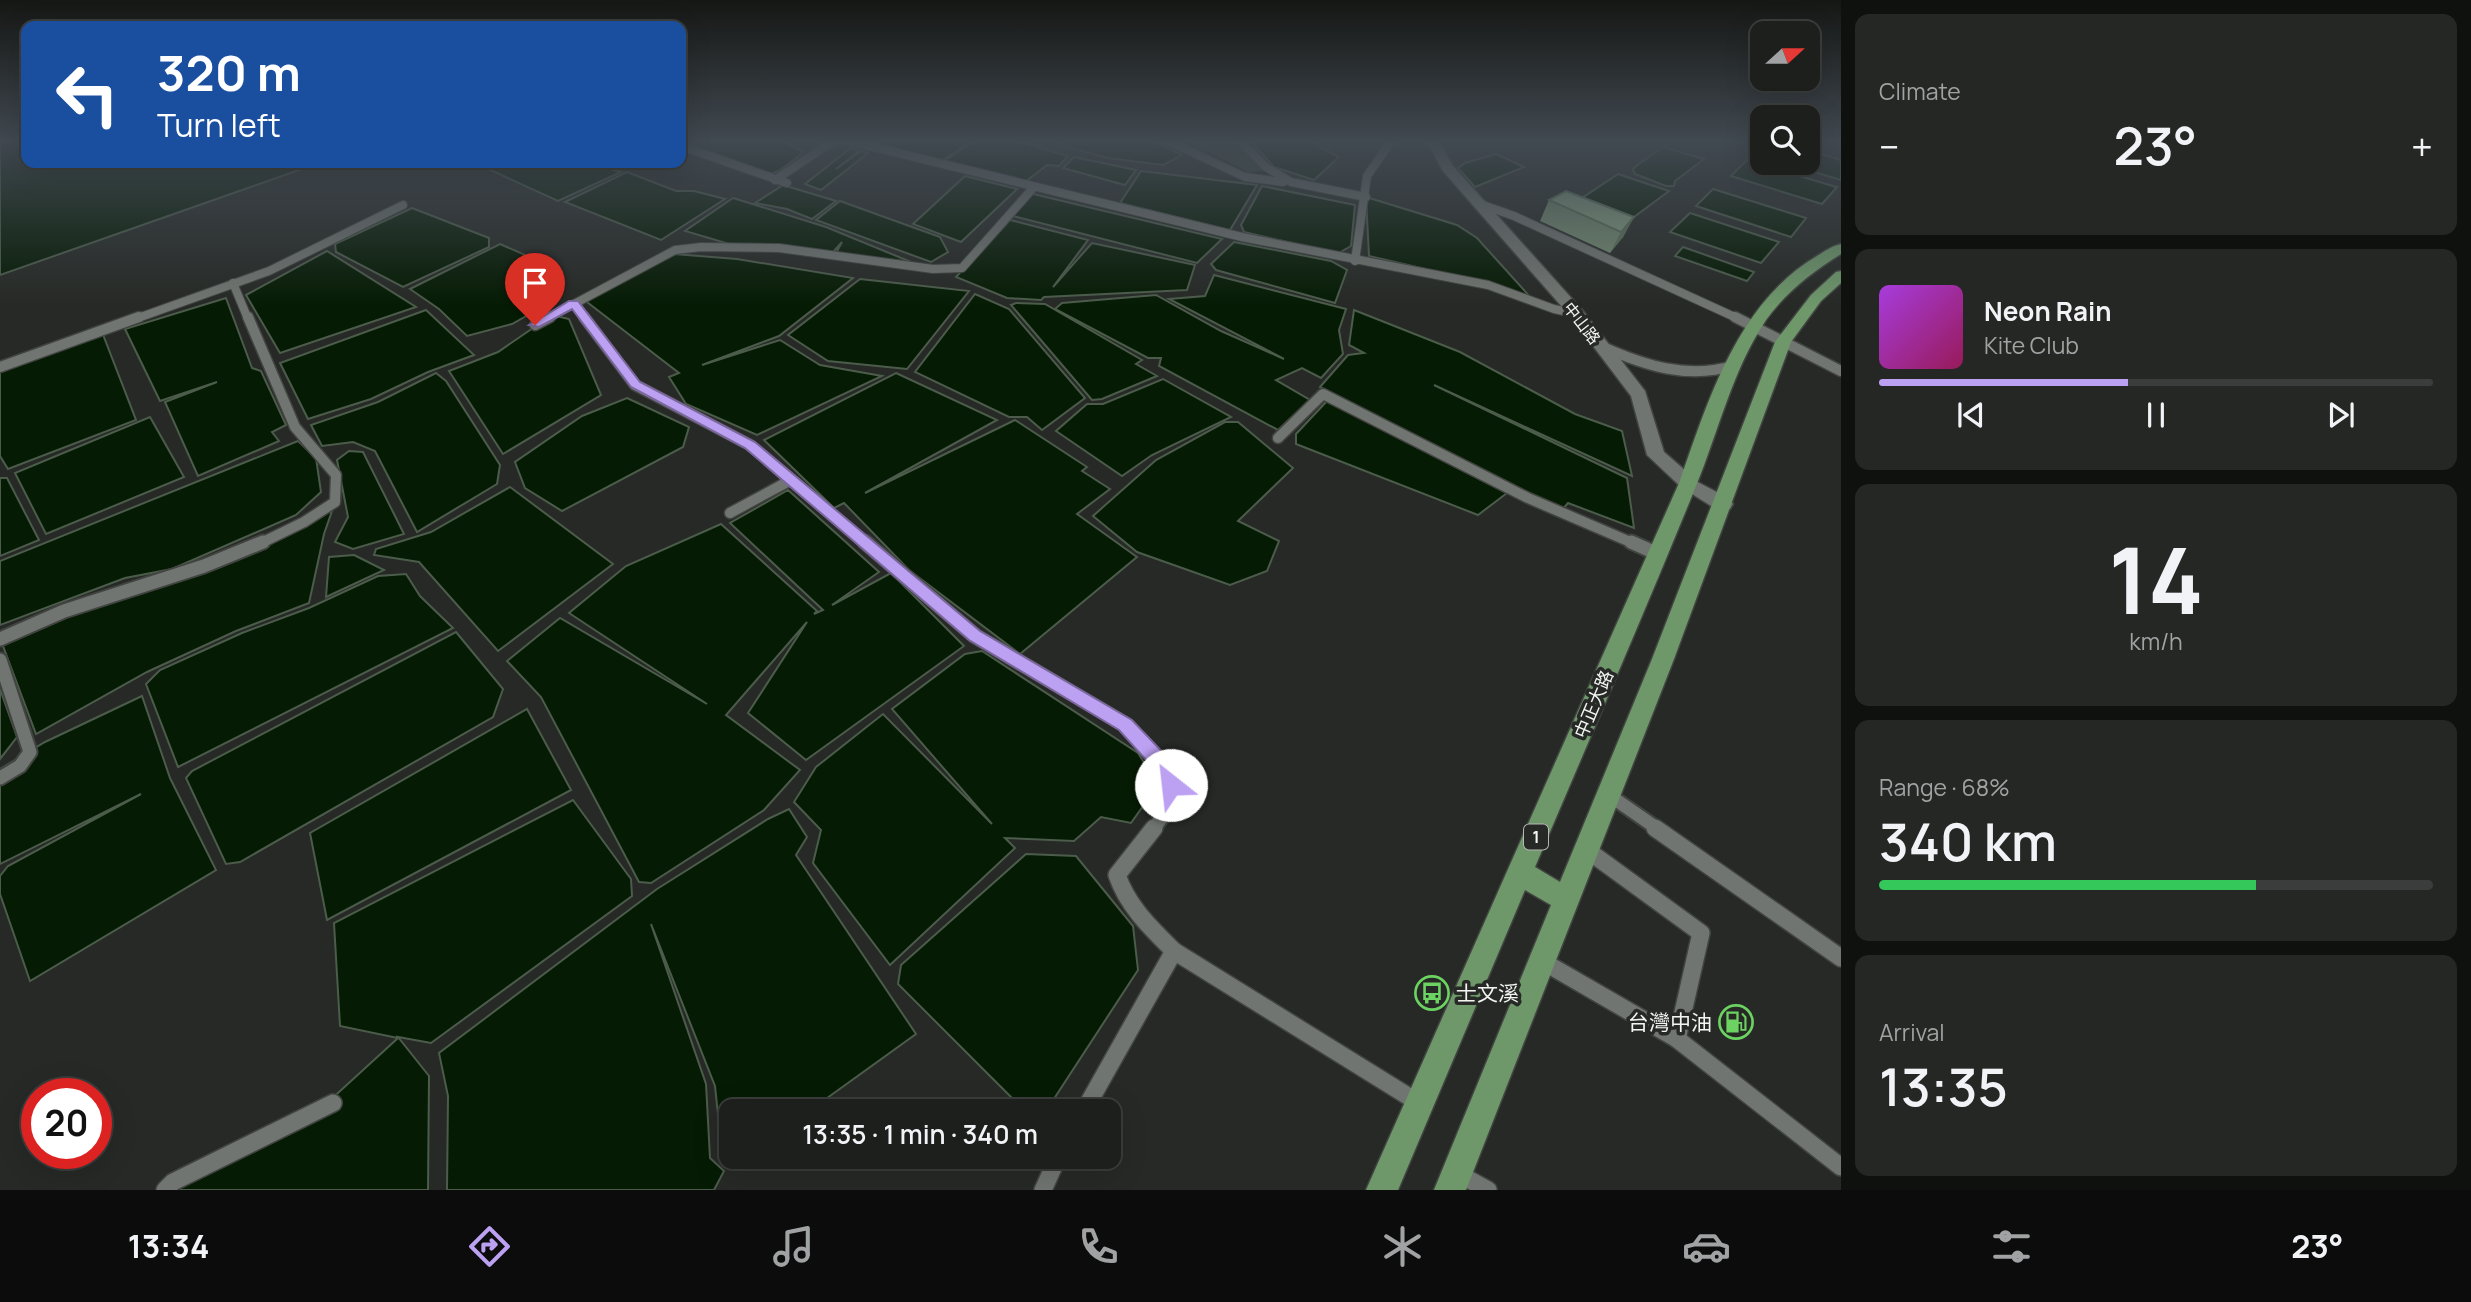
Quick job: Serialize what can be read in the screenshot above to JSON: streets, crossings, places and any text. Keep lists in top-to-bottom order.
{
  "streets": {
    "main road": ["中正大路", "1"],
    "street": ["中山路"]
  },
  "crossings": [
    ["中山路", "中正大路"]
  ],
  "places": {
    "bus stop": ["士文溪"],
    "fuel station": ["台灣中油"]
  },
  "north": "right",
  "page": {
    "tile": [
      "Climate",
      ["14", "km/h"],
      ["Range · 68%", "340 km"],
      ["Arrival", "13:35"]
    ],
    "turn": ["320 m", "Turn left"],
    "heat": ["−", "23°", "+"],
    "song": ["Neon Rain", "Kite Club"],
    "limit": "20",
    "trip": "13:35 · 1 min · 340 m",
    "tabs": ["13:34", "23°"]
  }
}
